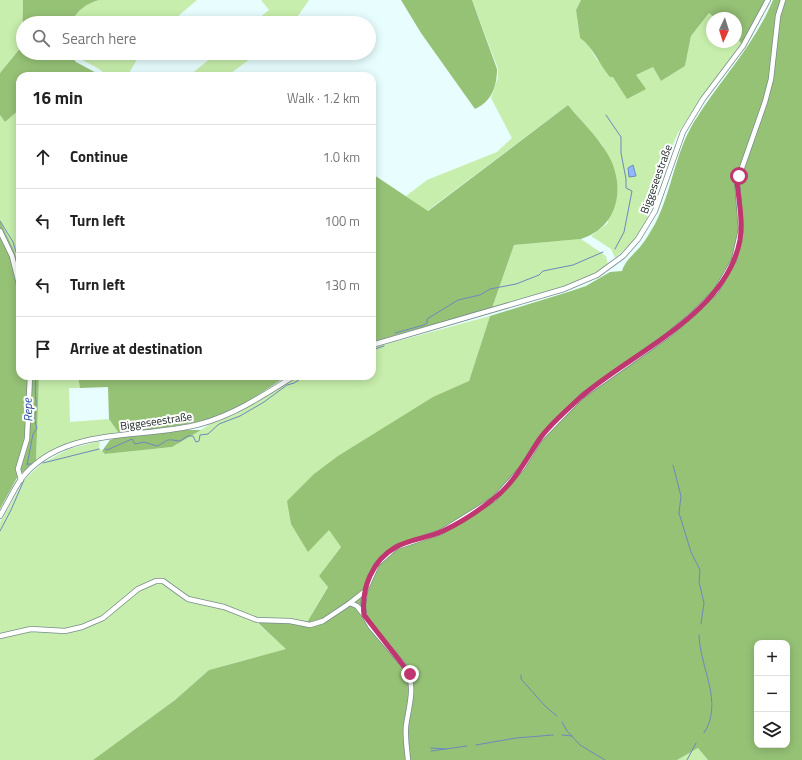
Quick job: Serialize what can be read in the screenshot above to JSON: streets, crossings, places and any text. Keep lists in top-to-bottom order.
{
  "streets": {
    "street": ["Biggeseestraße"]
  },
  "water": ["Repe"],
  "north": "bottom",
  "page": {
    "search": "Search here",
    "heading": ["16 min", "Walk · 1.2 km"],
    "list": [
      ["Continue", "1.0 km"],
      ["Turn left", "100 m"],
      ["Turn left", "130 m"],
      "Arrive at destination"
    ],
    "map_buttons": ["+", "−"]
  }
}
